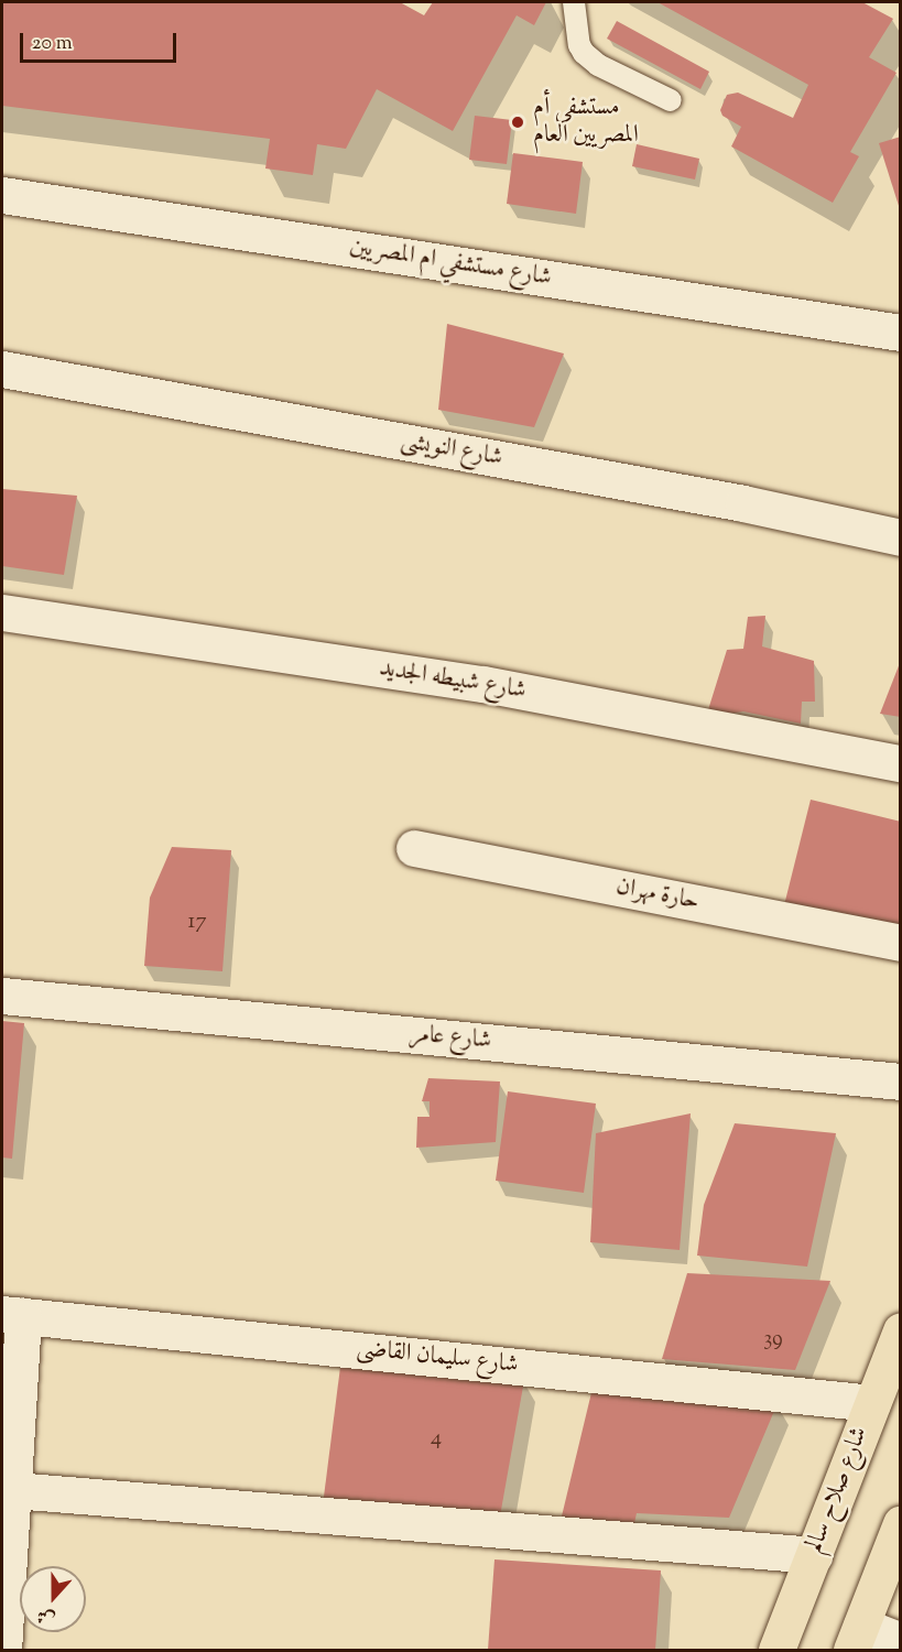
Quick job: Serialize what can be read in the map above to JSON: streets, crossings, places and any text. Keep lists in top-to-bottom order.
{
  "streets": {
    "highway": ["شارع صلاح سالم"],
    "street": [
      "شارع مستشفي ام المصريين",
      "شارع النويشى",
      "شارع شبيطه الجديد",
      "حارة مهران",
      "شارع عامر",
      "شارع سليمان القاضى"
    ]
  },
  "crossings": [
    ["شارع سليمان القاضى", "شارع صلاح سالم"]
  ],
  "places": ["مستشفى أم المصريين العام"],
  "house_numbers": ["17", "39", "4"],
  "scale_bar": "20 m",
  "north": "bottom"
}
